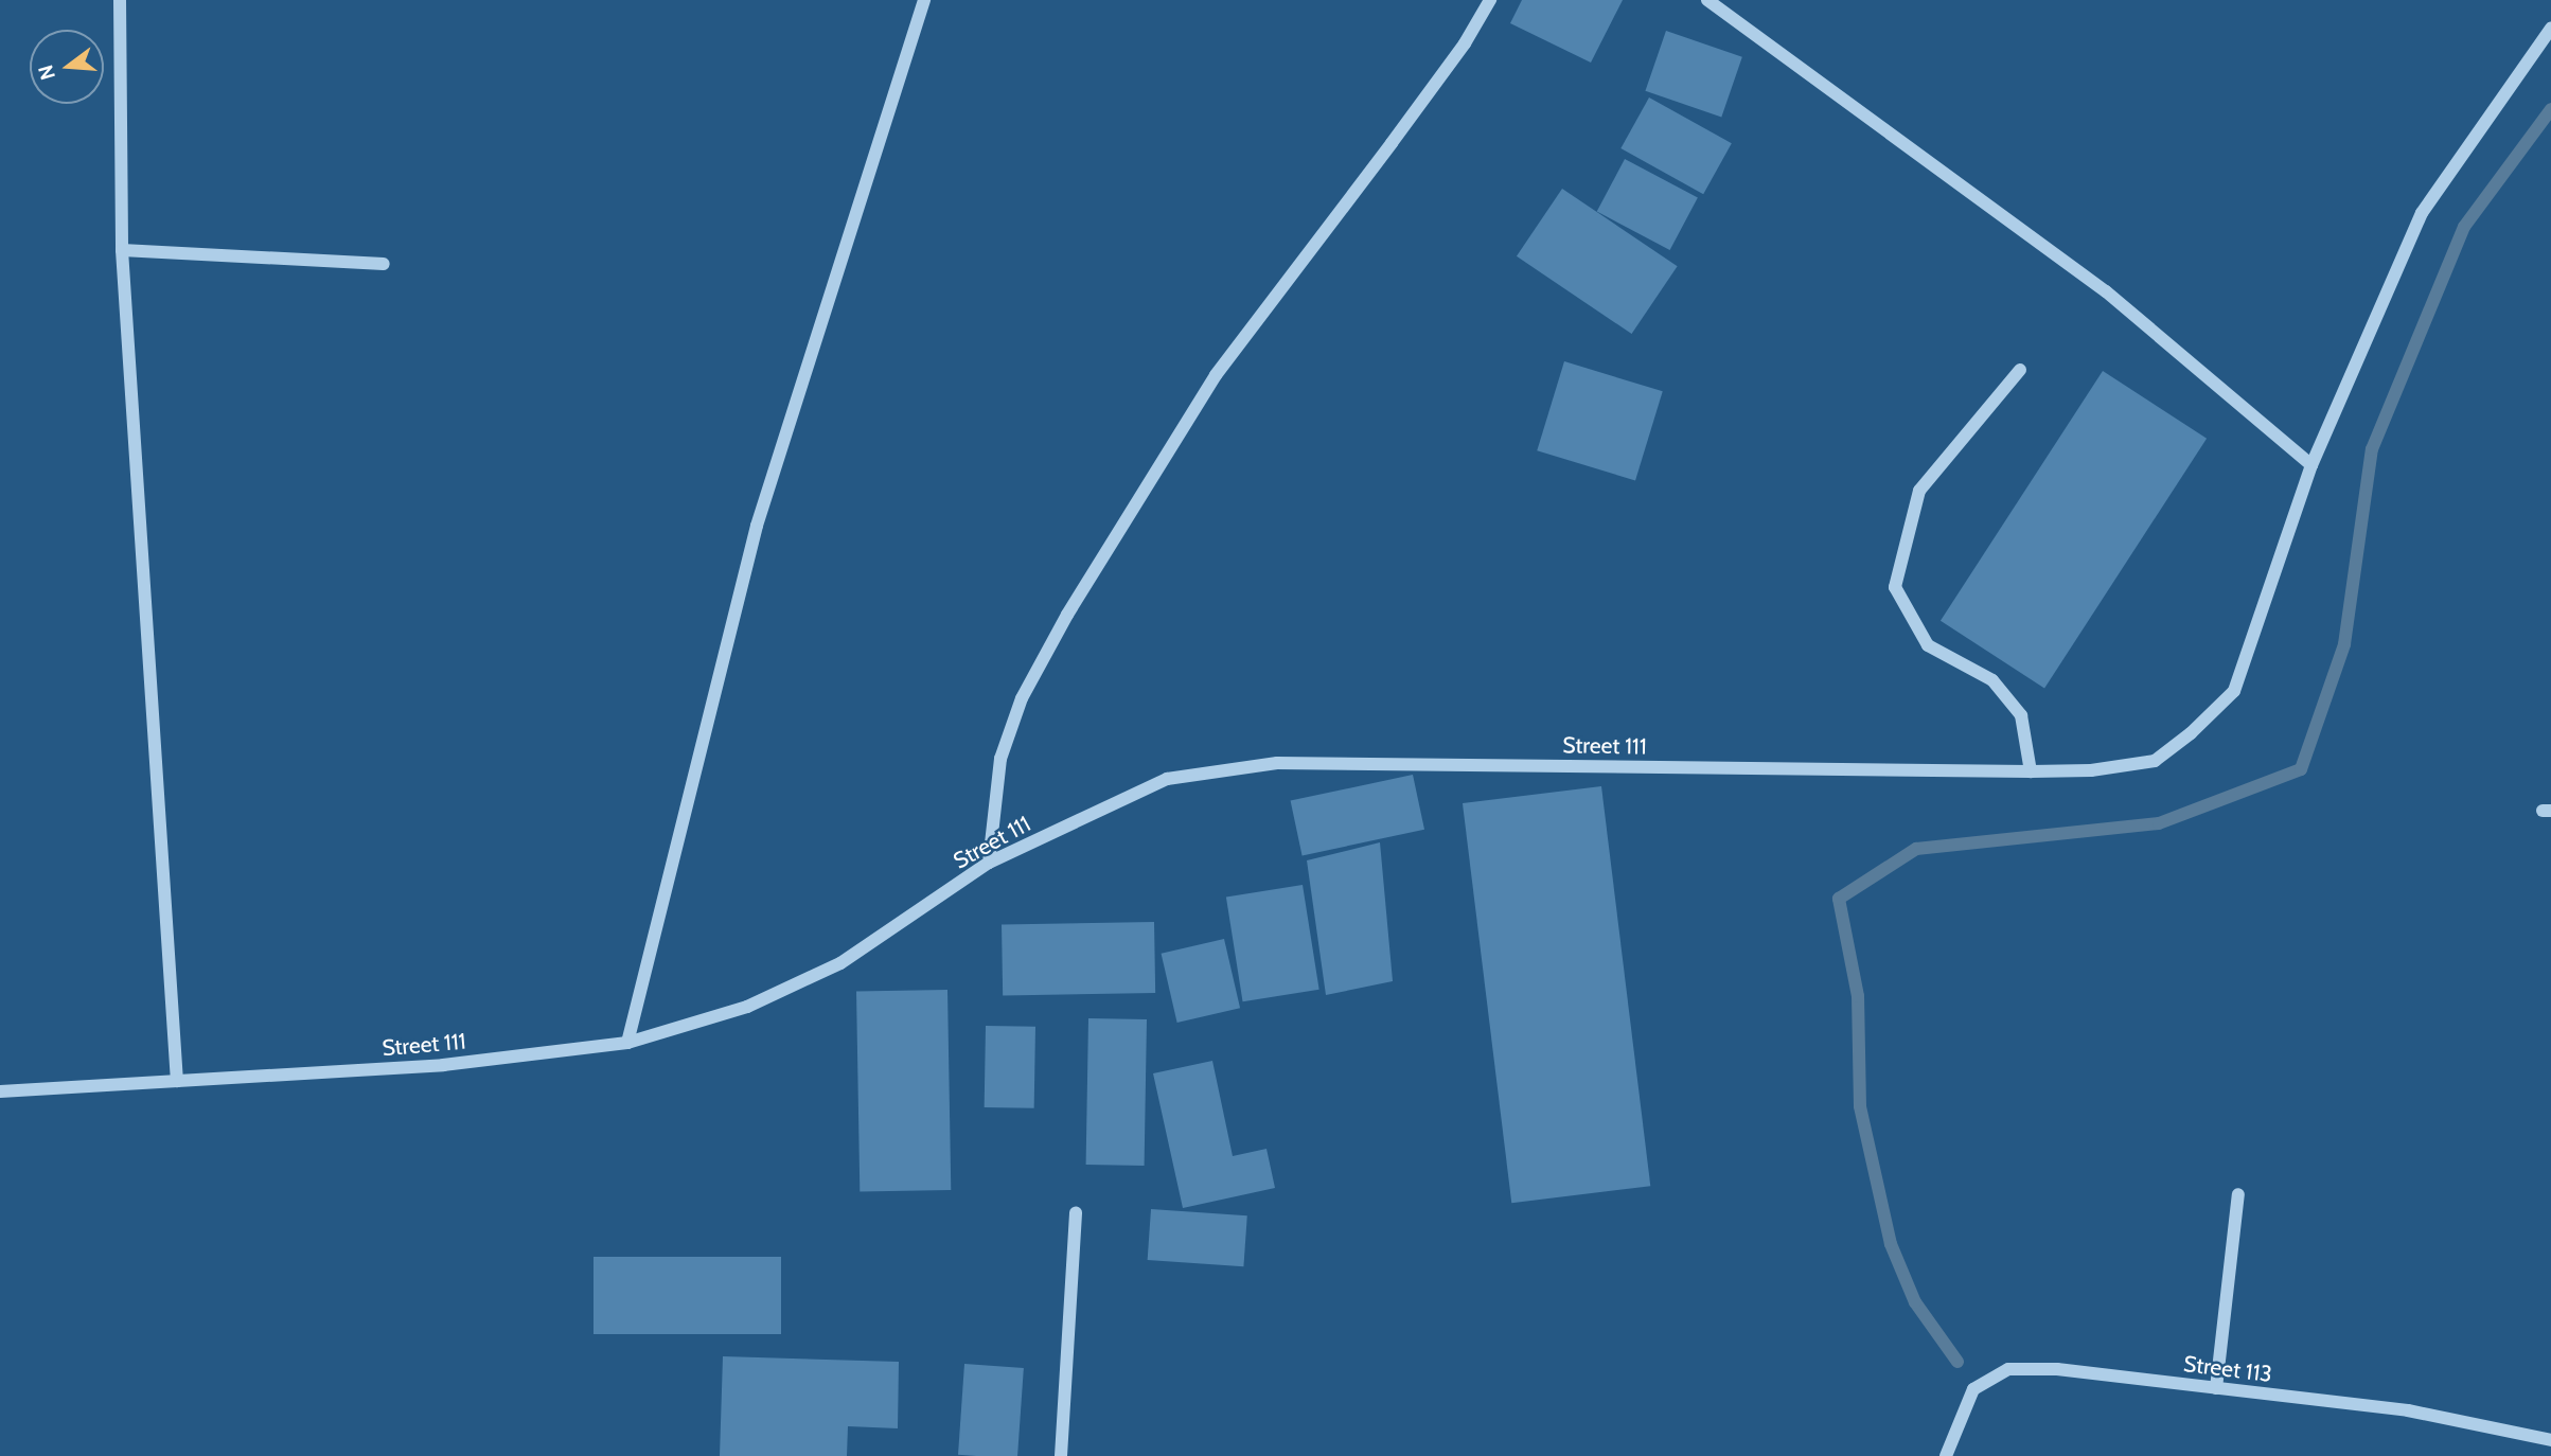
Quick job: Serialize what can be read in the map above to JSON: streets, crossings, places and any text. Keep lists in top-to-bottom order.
{
  "streets": {
    "street": ["Street 111", "Street 113"]
  },
  "north": "left"
}
